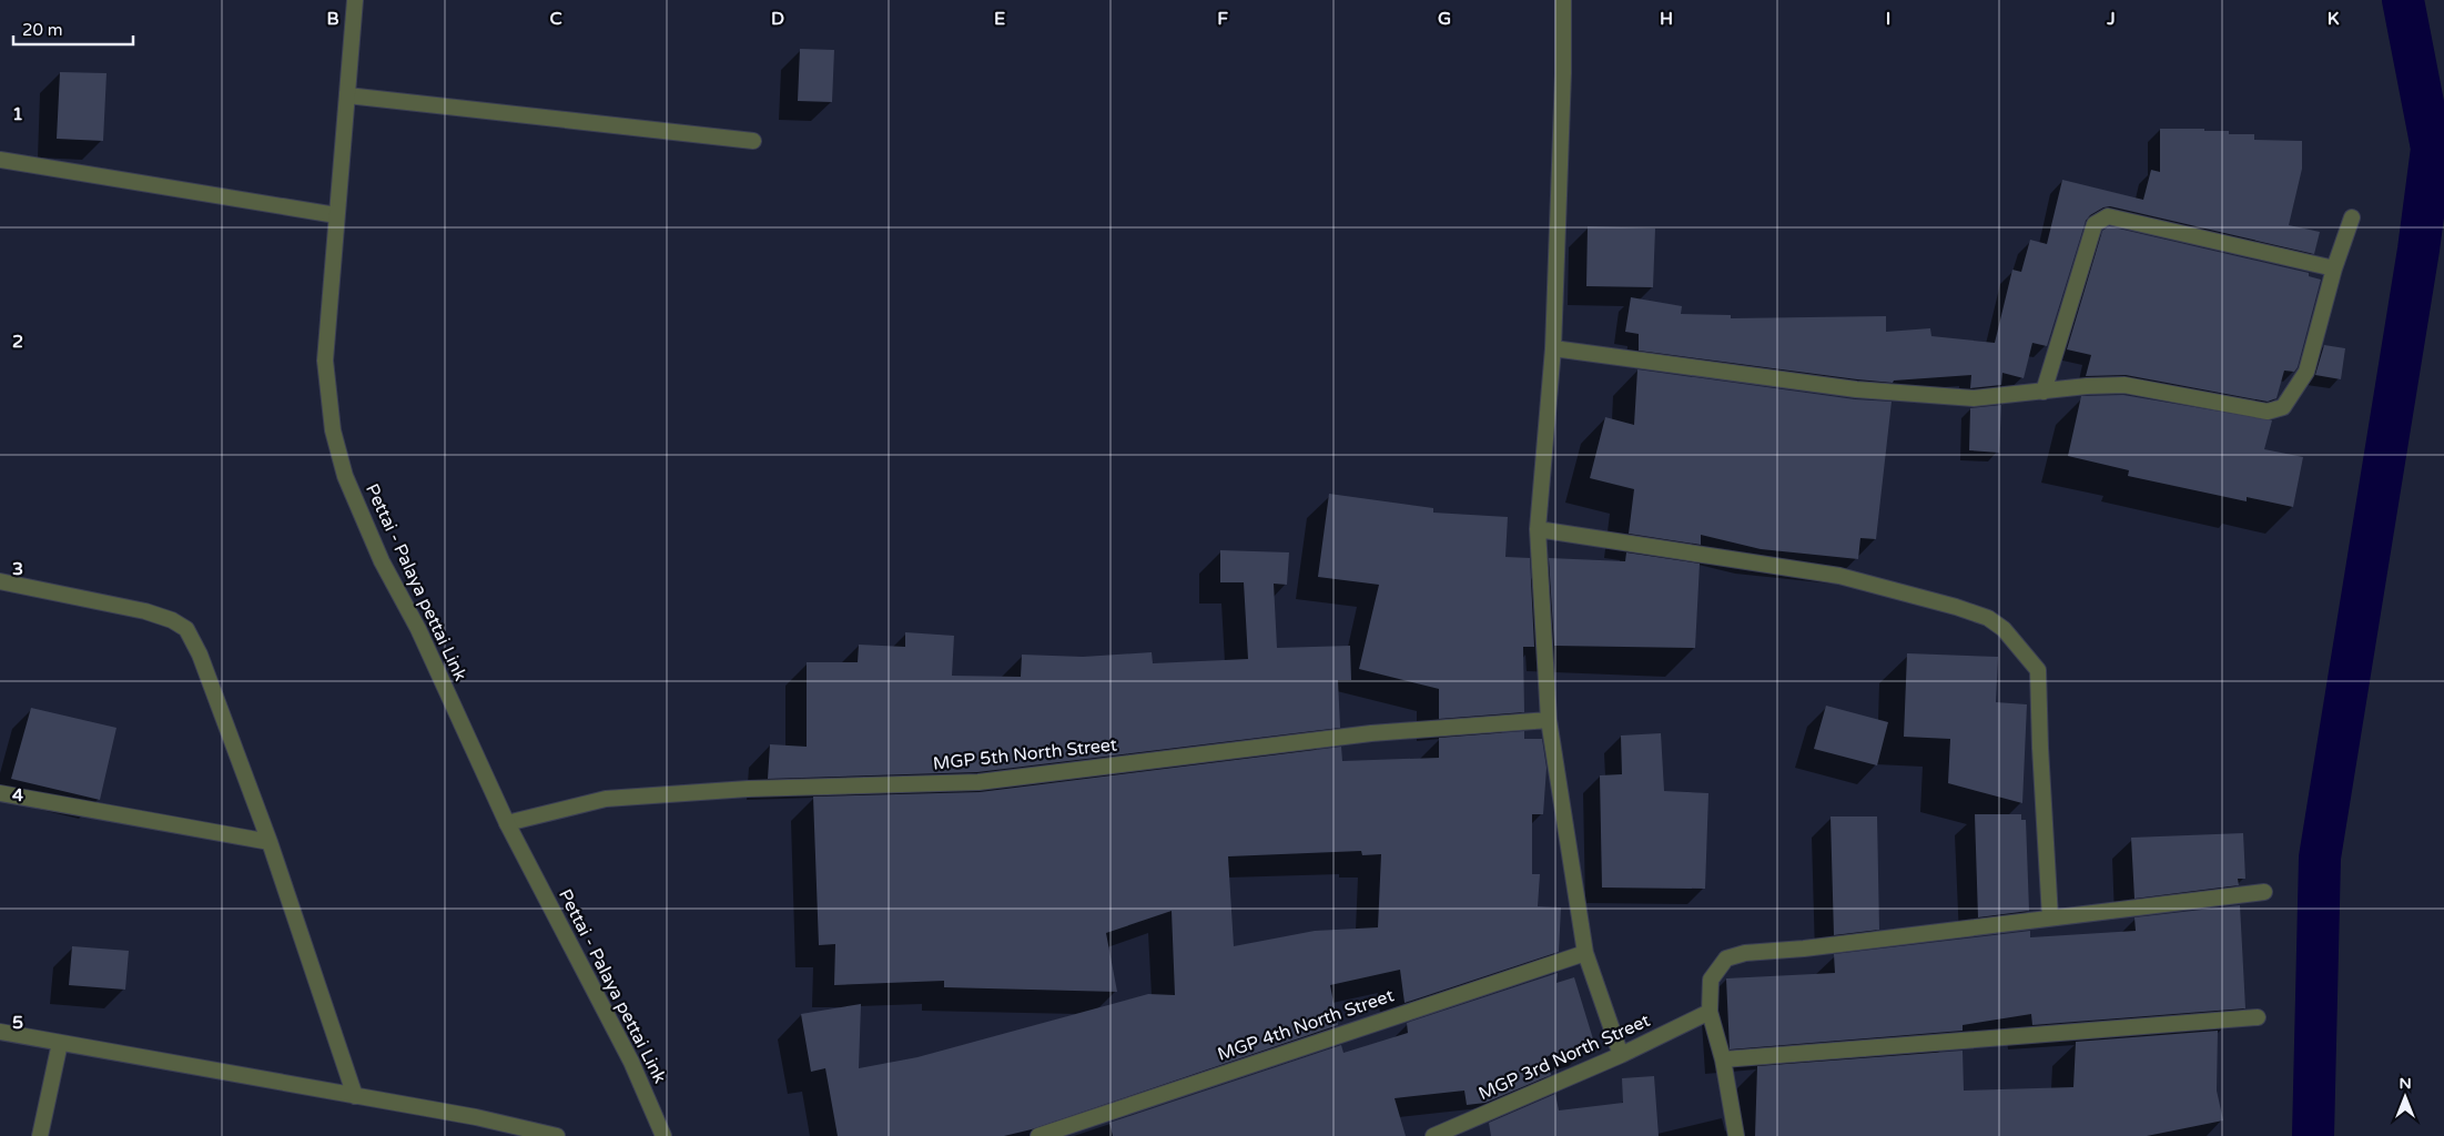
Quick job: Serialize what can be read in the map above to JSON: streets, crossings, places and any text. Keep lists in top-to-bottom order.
{
  "streets": {
    "street": [
      "Pettai - Palaya pettai Link",
      "MGP 5th North Street",
      "MGP 4th North Street",
      "MGP 3rd North Street"
    ]
  },
  "crossings": [
    ["Pettai - Palaya pettai Link", "MGP 5th North Street"]
  ],
  "scale_bar": "20 m",
  "north": "top",
  "grid": {
    "columns": [
      "B",
      "C",
      "D",
      "E",
      "F",
      "G",
      "H",
      "I",
      "J",
      "K"
    ],
    "rows": [
      "1",
      "2",
      "3",
      "4",
      "5"
    ]
  }
}
